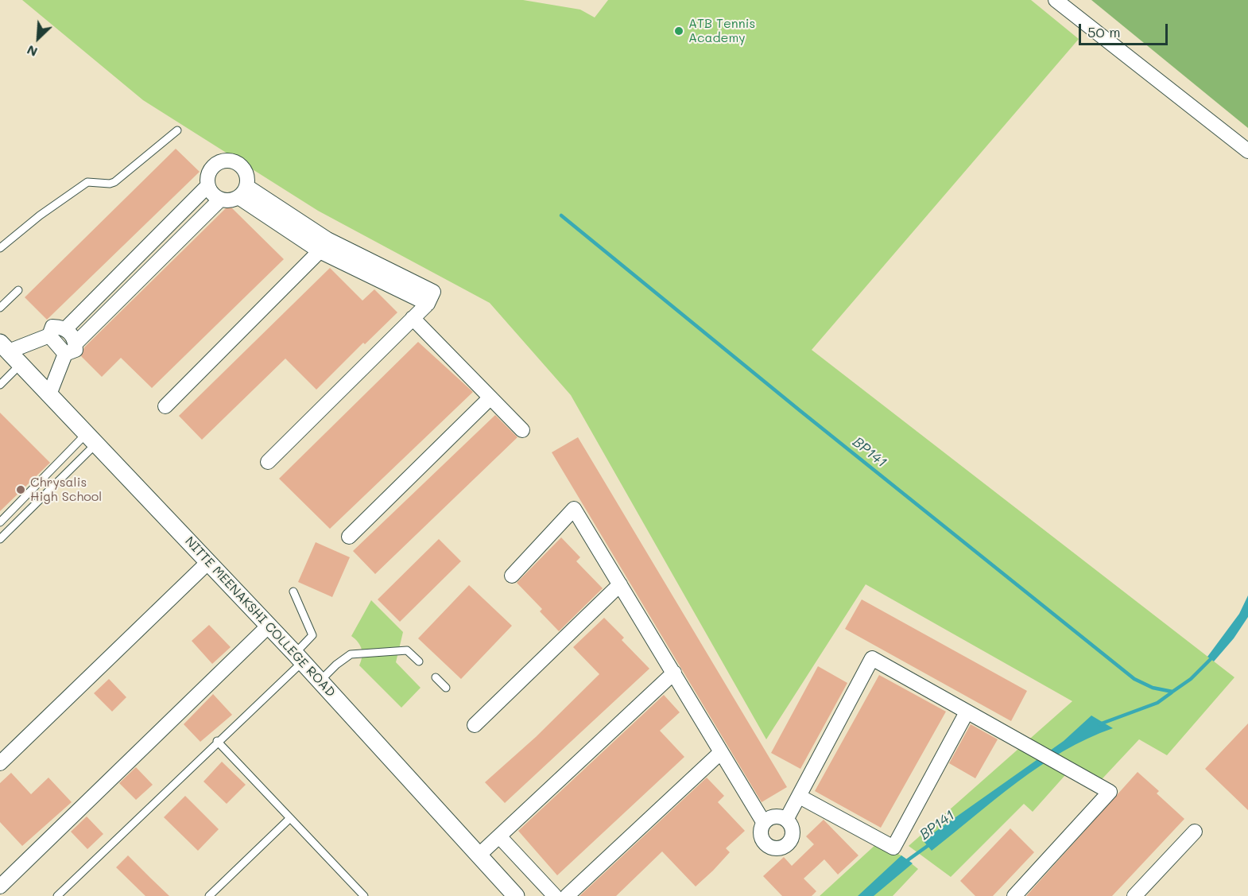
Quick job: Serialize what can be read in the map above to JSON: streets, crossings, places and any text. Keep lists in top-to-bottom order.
{
  "streets": {
    "street": ["NITTE MEENAKSHI COLLEGE ROAD"]
  },
  "water": ["BP141"],
  "places": ["ATB Tennis Academy", "Chrysalis High School"],
  "scale_bar": "50 m",
  "north": "bottom left"
}
